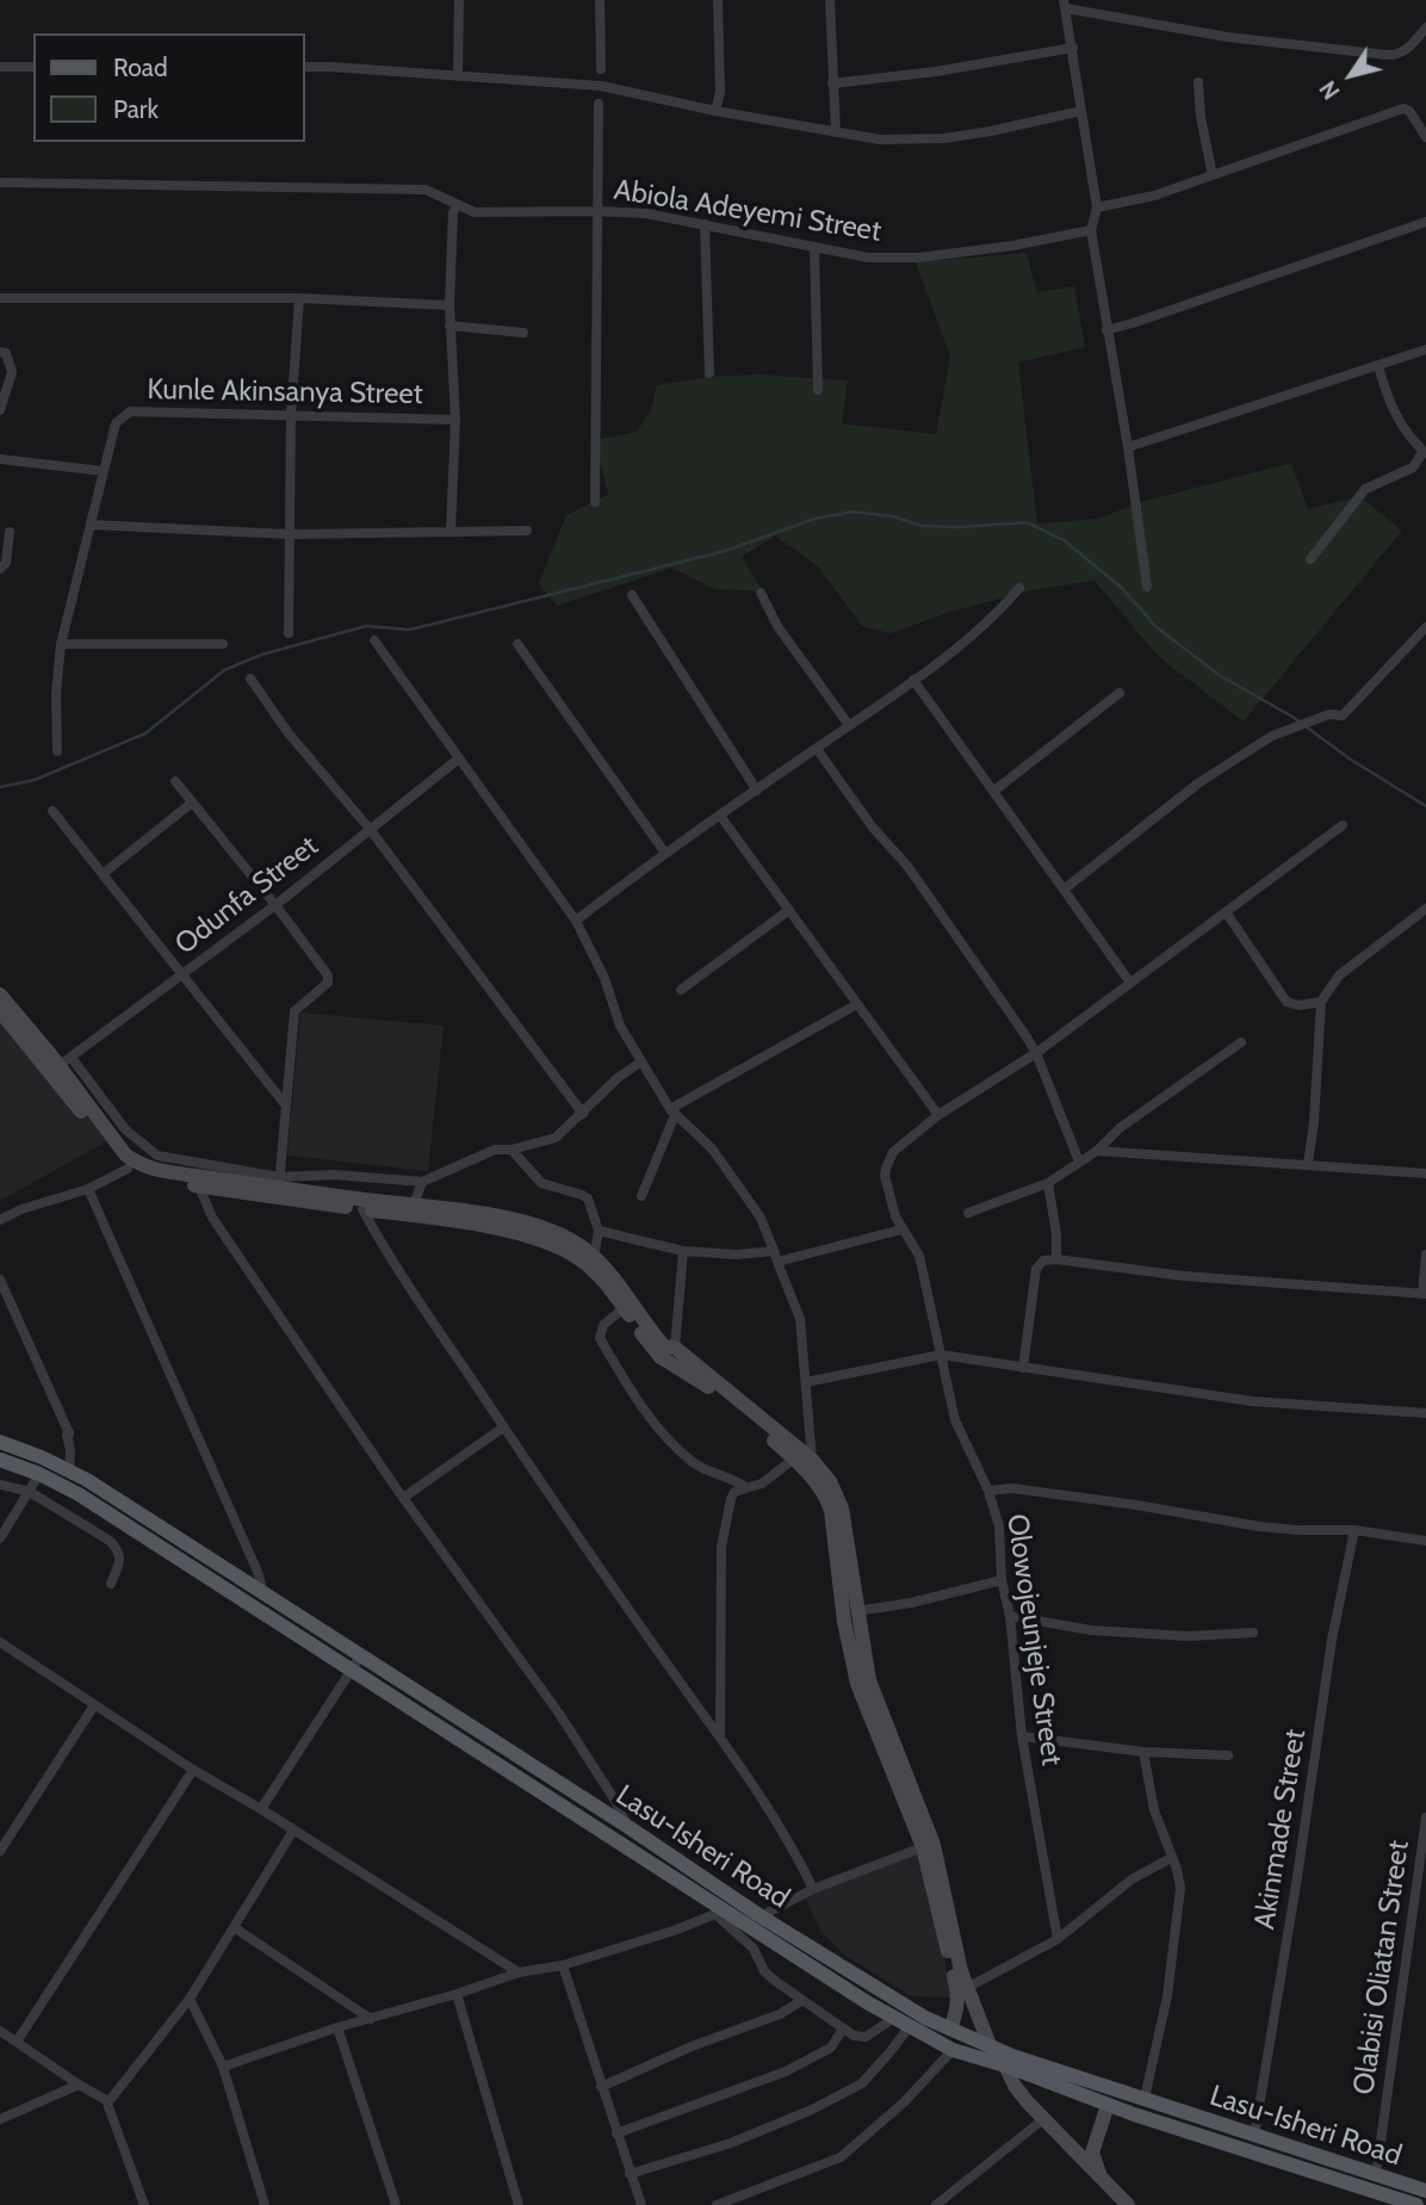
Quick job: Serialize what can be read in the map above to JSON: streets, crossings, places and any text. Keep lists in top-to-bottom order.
{
  "streets": {
    "main road": ["Lasu-Isheri Road"],
    "street": [
      "Abiola Adeyemi Street",
      "Kunle Akinsanya Street",
      "Odunfa Street",
      "Olowojeunjeje Street",
      "Akinmade Street",
      "Olabisi Oliatan Street"
    ]
  },
  "crossings": [
    ["Akinmade Street", "Lasu-Isheri Road"],
    ["Lasu-Isheri Road", "Olabisi Oliatan Street"]
  ],
  "legend": ["Road", "Park"],
  "north": "bottom left"
}
